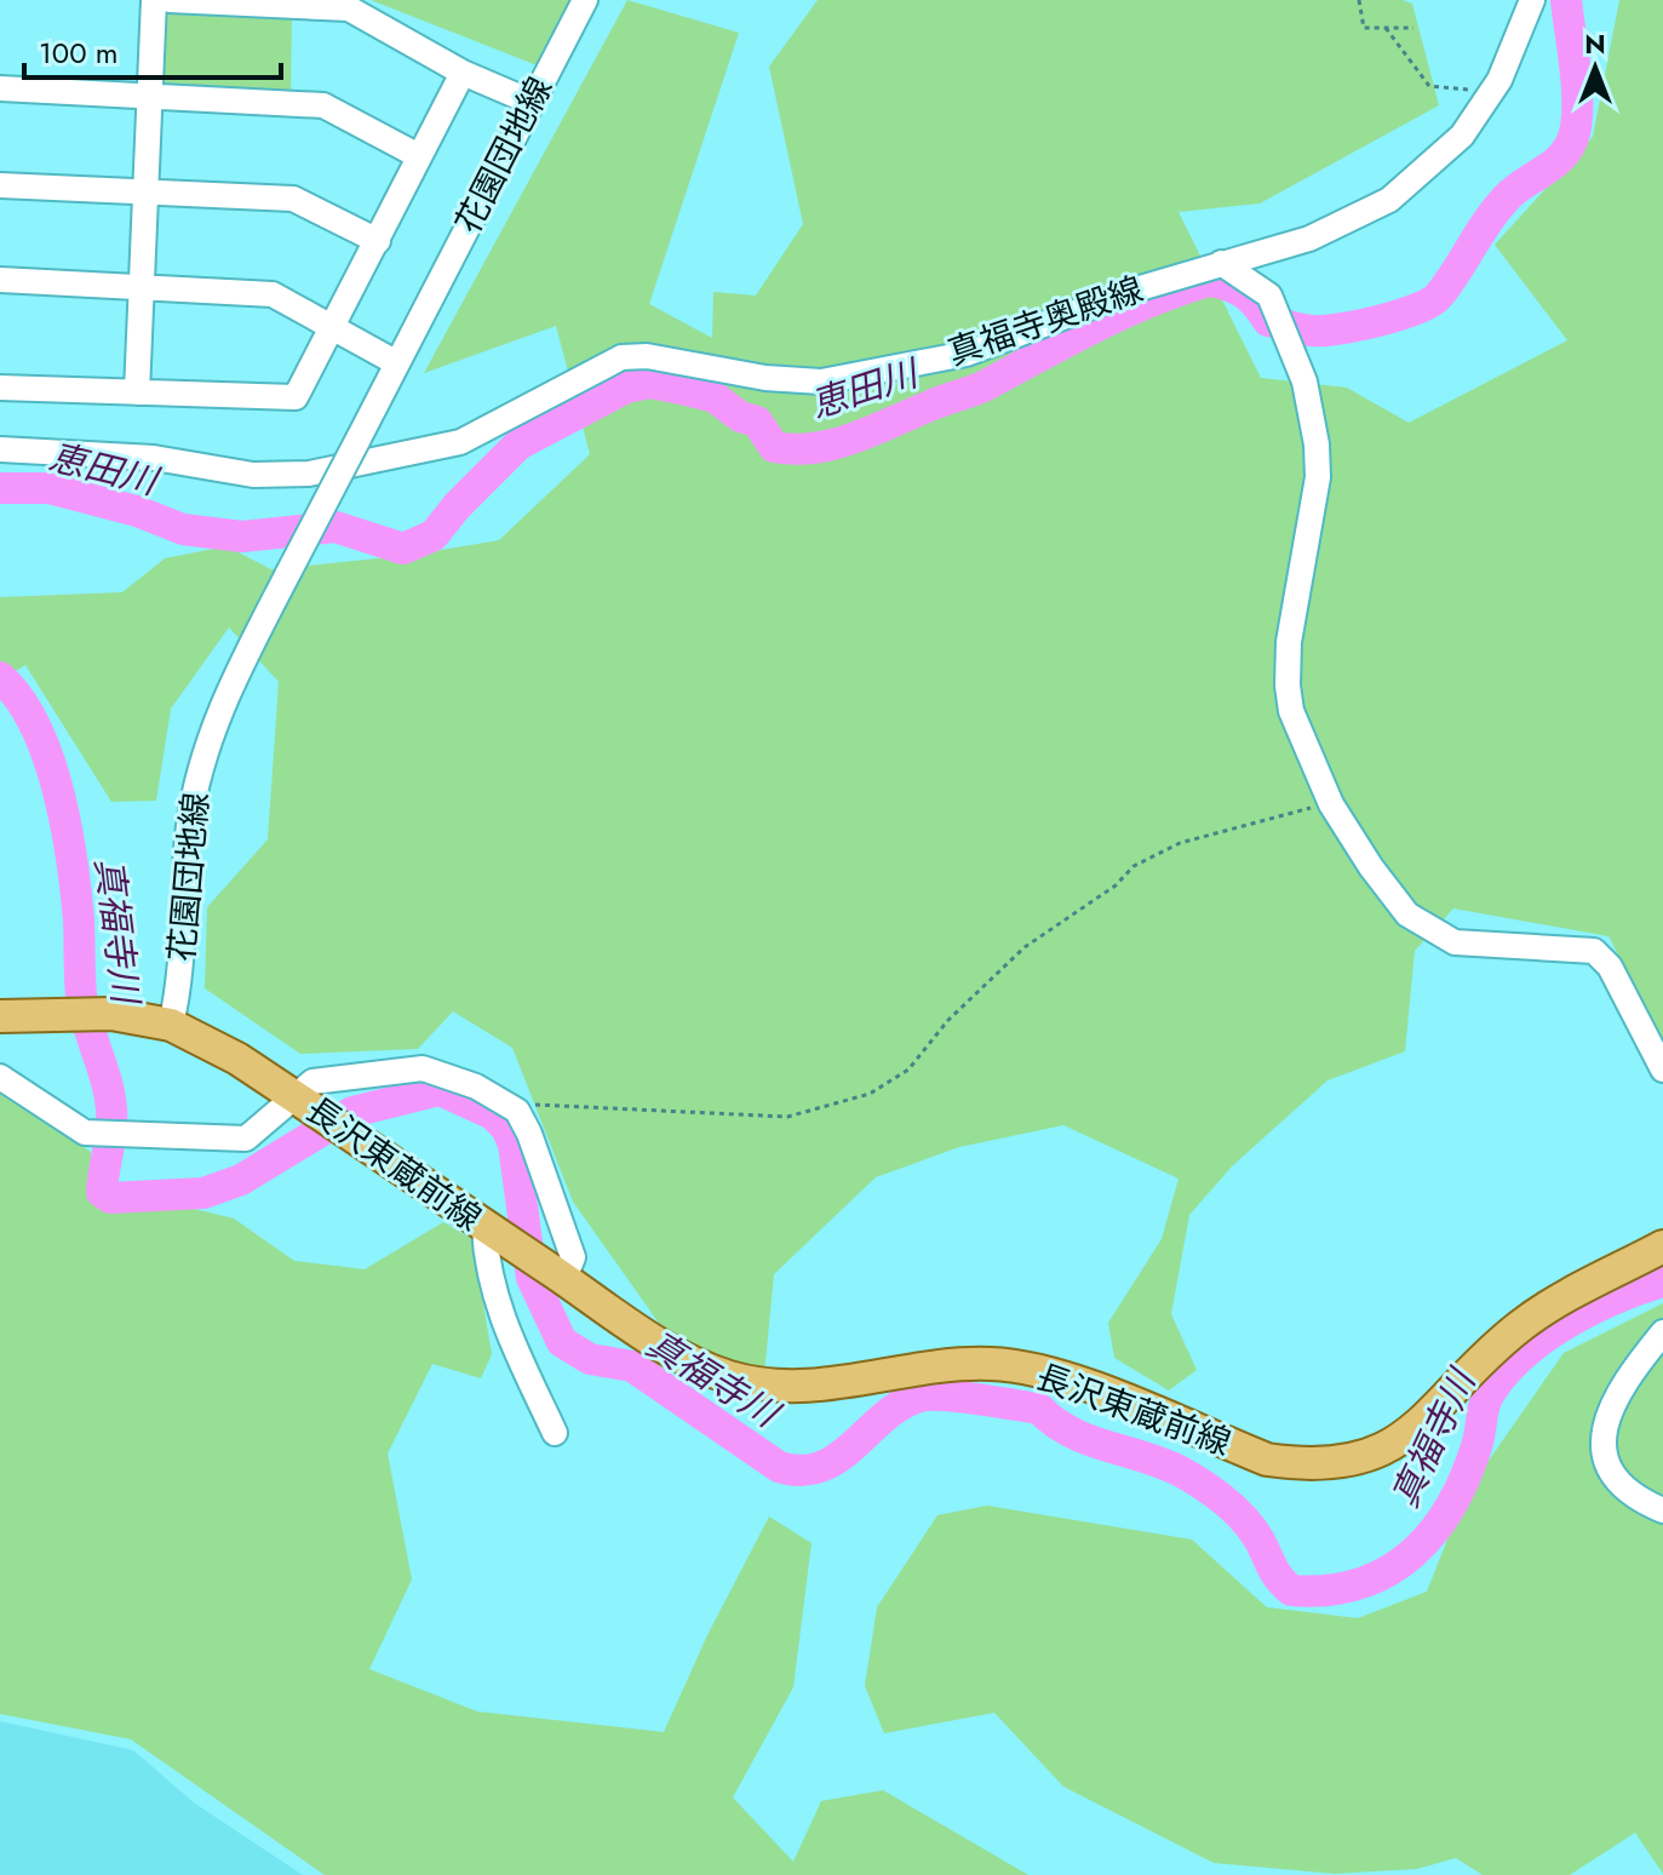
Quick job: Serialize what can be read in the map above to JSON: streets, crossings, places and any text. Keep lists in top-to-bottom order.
{
  "streets": {
    "main road": ["長沢東蔵前線"],
    "street": ["花園団地線", "真福寺奥殿線"]
  },
  "crossings": [
    ["花園団地線", "長沢東蔵前線"]
  ],
  "water": ["恵田川", "真福寺川"],
  "scale_bar": "100 m",
  "north": "top"
}
